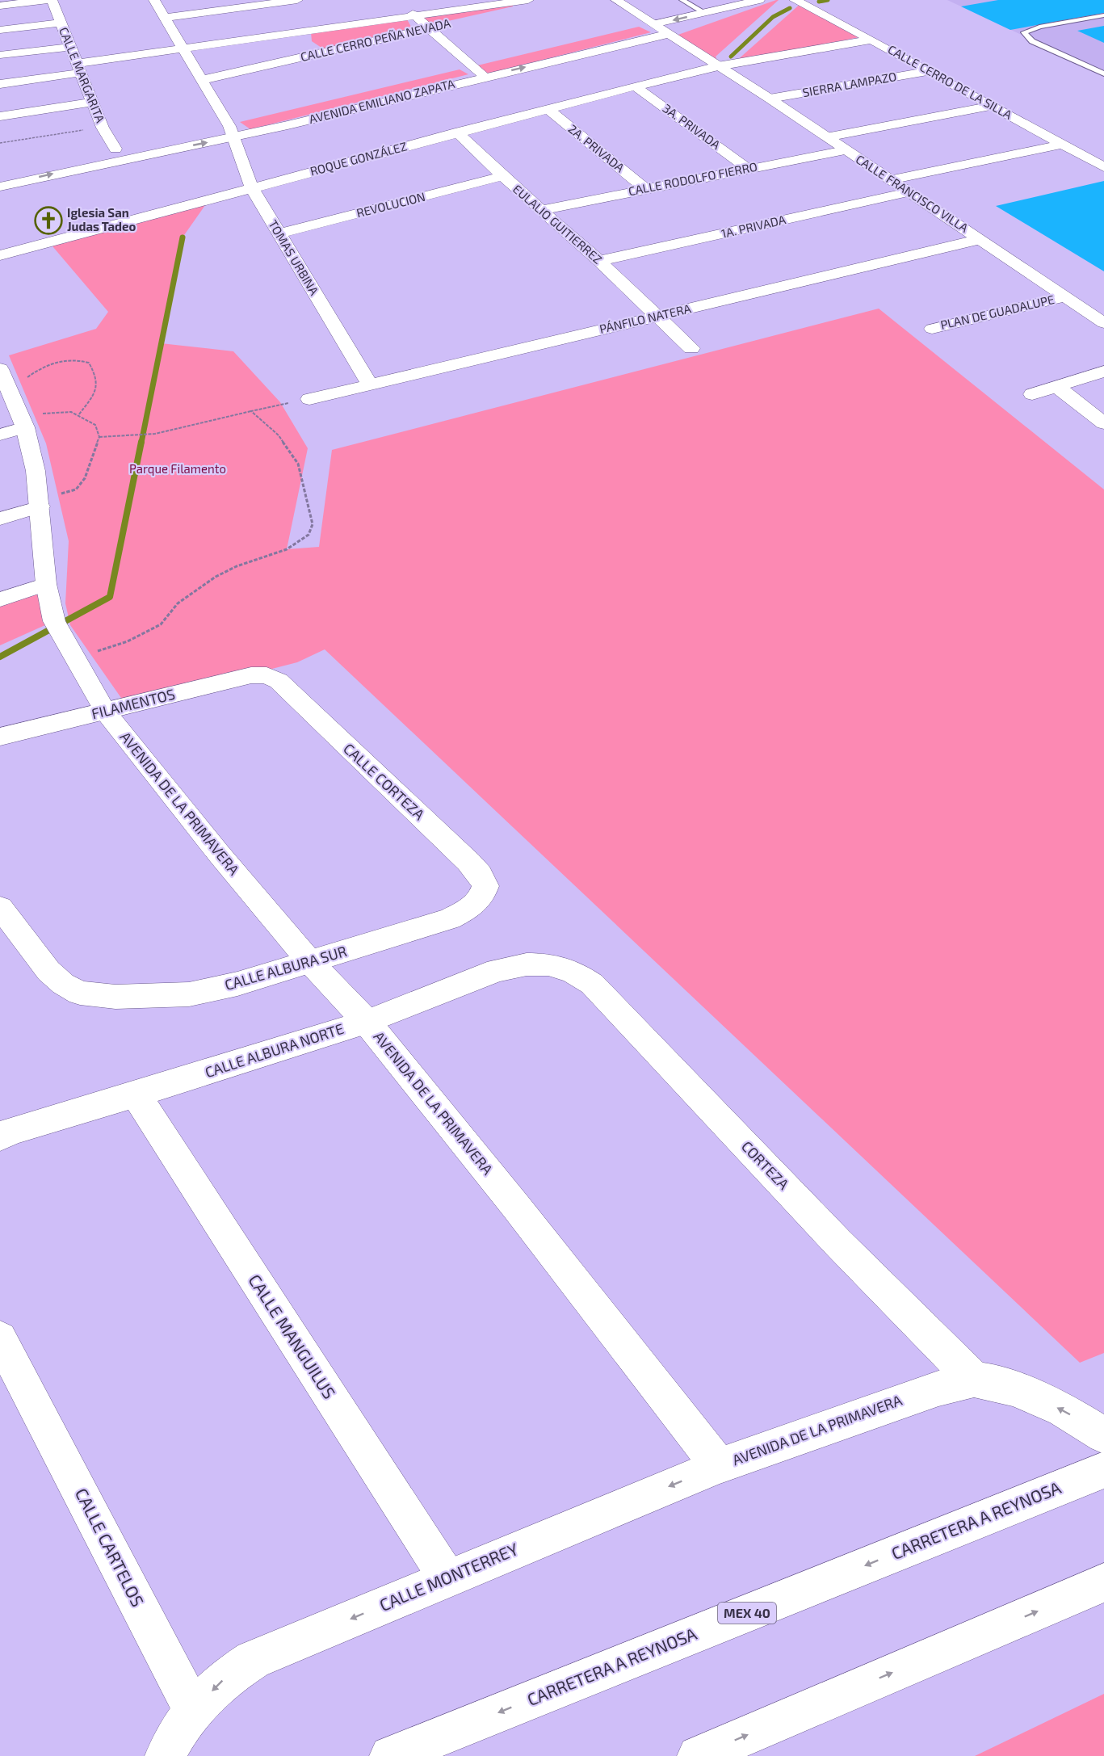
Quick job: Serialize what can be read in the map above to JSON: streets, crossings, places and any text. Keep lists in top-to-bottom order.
{
  "streets": {
    "street": [
      "CALLE CERRO PEÑA NEVADA",
      "CALLE MARGARITA",
      "CALLE CERRO DE LA SILLA",
      "SIERRA LAMPAZO",
      "AVENIDA EMILIANO ZAPATA",
      "3A. PRIVADA",
      "2A. PRIVADA",
      "ROQUE GONZÁLEZ",
      "CALLE RODOLFO FIERRO",
      "CALLE FRANCISCO VILLA",
      "REVOLUCION",
      "EULALIO GUITIERREZ",
      "1A. PRIVADA",
      "TOMAS URBINA",
      "PLAN DE GUADALUPE",
      "PÁNFILO NATERA",
      "FILAMENTOS",
      "CALLE CORTEZA",
      "AVENIDA DE LA PRIMAVERA",
      "CALLE ALBURA SUR",
      "CALLE ALBURA NORTE",
      "CORTEZA",
      "CALLE MANGUILUS",
      "CARRETERA A REYNOSA",
      "CALLE CARTELOS",
      "CALLE MONTERREY",
      "MEX 40"
    ]
  },
  "crossings": [
    ["CALLE CERRO PEÑA NEVADA", "TOMAS URBINA"],
    ["CALLE MARGARITA", "AVENIDA EMILIANO ZAPATA"],
    ["CALLE CERRO DE LA SILLA", "SIERRA LAMPAZO"],
    ["CALLE CERRO DE LA SILLA", "ROQUE GONZÁLEZ"],
    ["SIERRA LAMPAZO", "CALLE FRANCISCO VILLA"],
    ["AVENIDA EMILIANO ZAPATA", "CALLE FRANCISCO VILLA"],
    ["AVENIDA EMILIANO ZAPATA", "TOMAS URBINA"],
    ["3A. PRIVADA", "ROQUE GONZÁLEZ"],
    ["3A. PRIVADA", "CALLE RODOLFO FIERRO"],
    ["2A. PRIVADA", "ROQUE GONZÁLEZ"],
    ["2A. PRIVADA", "CALLE RODOLFO FIERRO"],
    ["ROQUE GONZÁLEZ", "CALLE FRANCISCO VILLA"],
    ["ROQUE GONZÁLEZ", "EULALIO GUITIERREZ"],
    ["ROQUE GONZÁLEZ", "TOMAS URBINA"],
    ["CALLE RODOLFO FIERRO", "CALLE FRANCISCO VILLA"],
    ["CALLE RODOLFO FIERRO", "EULALIO GUITIERREZ"],
    ["CALLE FRANCISCO VILLA", "1A. PRIVADA"],
    ["CALLE FRANCISCO VILLA", "PLAN DE GUADALUPE"],
    ["CALLE FRANCISCO VILLA", "PÁNFILO NATERA"],
    ["REVOLUCION", "EULALIO GUITIERREZ"],
    ["REVOLUCION", "TOMAS URBINA"],
    ["EULALIO GUITIERREZ", "1A. PRIVADA"],
    ["EULALIO GUITIERREZ", "PÁNFILO NATERA"],
    ["TOMAS URBINA", "PÁNFILO NATERA"],
    ["FILAMENTOS", "CALLE CORTEZA"],
    ["FILAMENTOS", "AVENIDA DE LA PRIMAVERA"],
    ["CALLE CORTEZA", "CALLE ALBURA SUR"],
    ["AVENIDA DE LA PRIMAVERA", "CALLE ALBURA SUR"],
    ["AVENIDA DE LA PRIMAVERA", "CALLE ALBURA NORTE"],
    ["AVENIDA DE LA PRIMAVERA", "CORTEZA"],
    ["AVENIDA DE LA PRIMAVERA", "CALLE MONTERREY"],
    ["CALLE ALBURA NORTE", "CORTEZA"],
    ["CALLE ALBURA NORTE", "CALLE MANGUILUS"],
    ["CALLE MANGUILUS", "CALLE MONTERREY"],
    ["CALLE CARTELOS", "CALLE MONTERREY"]
  ],
  "one_way": ["CALLE MONTERREY"],
  "parks": ["Parque Filamento"],
  "places": {
    "church": ["Iglesia San Judas Tadeo"]
  }
}
